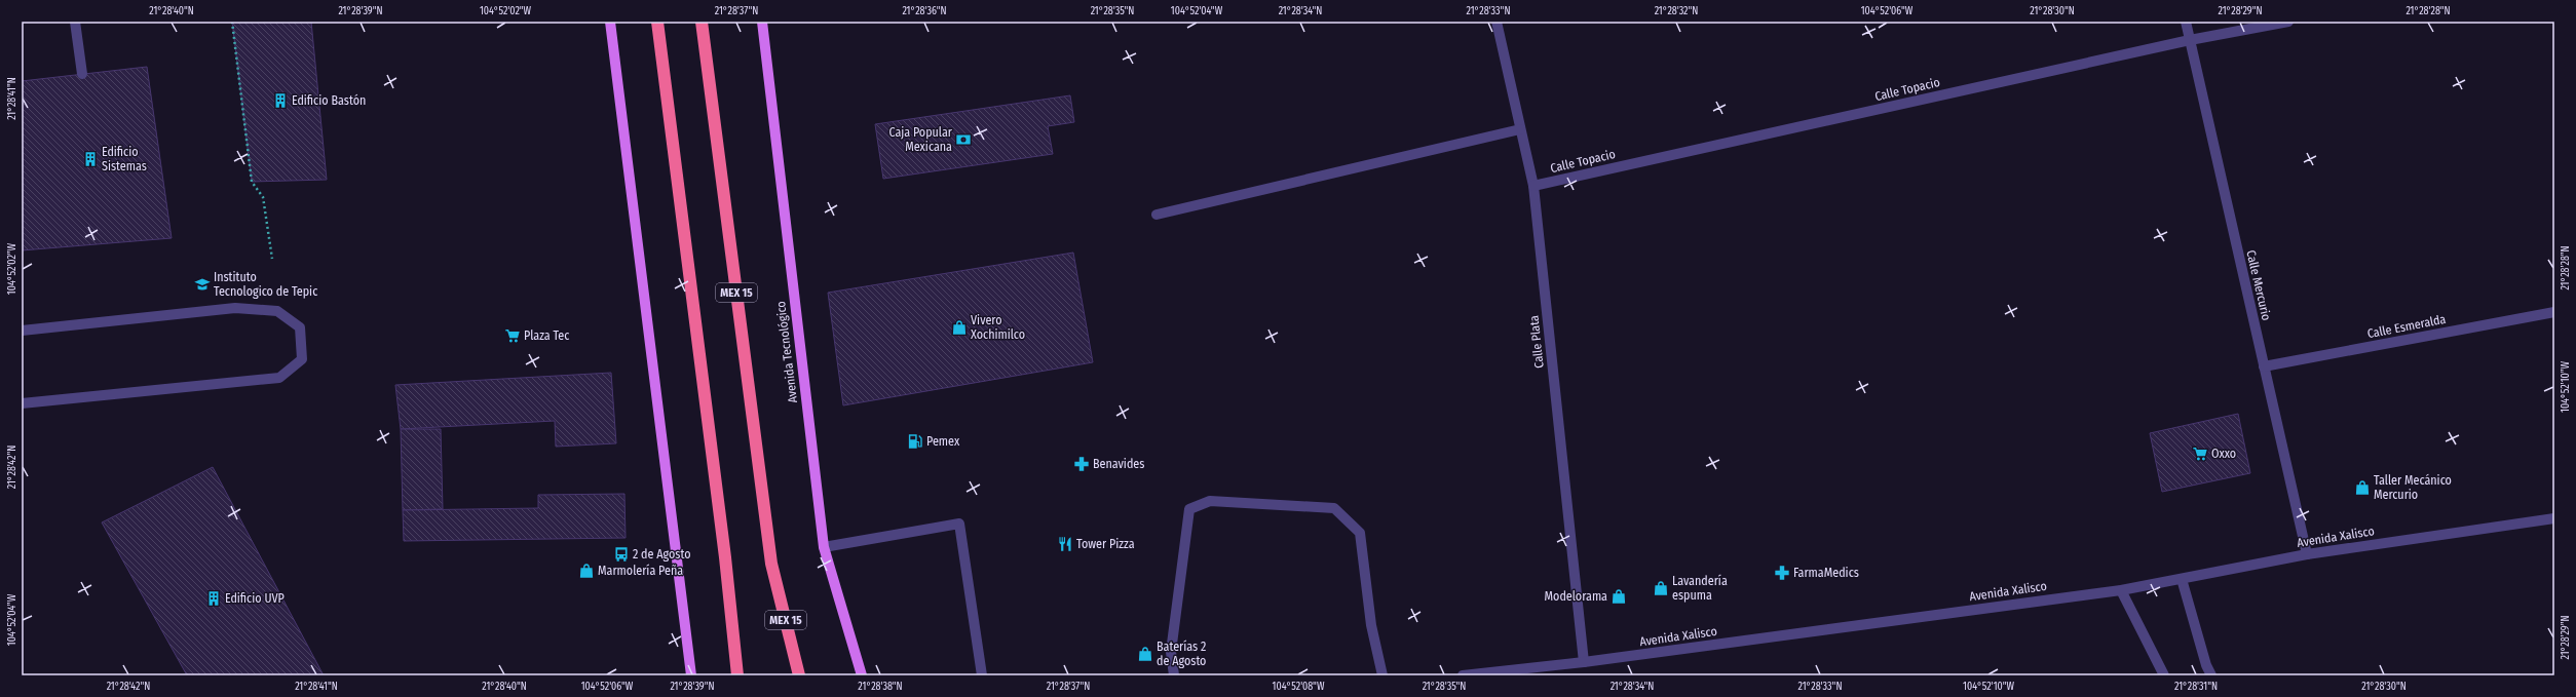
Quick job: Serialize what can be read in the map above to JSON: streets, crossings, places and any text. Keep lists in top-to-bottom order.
{
  "streets": {
    "highway": ["MEX 15"],
    "main road": ["Avenida Tecnológico"],
    "street": [
      "Calle Topacio",
      "Calle Mercurio",
      "Calle Esmeralda",
      "Calle Plata",
      "Avenida Xalisco"
    ]
  },
  "crossings": [
    ["Calle Topacio", "Calle Mercurio"],
    ["Calle Topacio", "Calle Plata"],
    ["Calle Mercurio", "Calle Esmeralda"],
    ["Calle Mercurio", "Avenida Xalisco"],
    ["Calle Plata", "Avenida Xalisco"]
  ],
  "places": {
    "building": ["Edificio Bastón", "Edificio Sistemas", "Edificio UVP"],
    "bank": ["Caja Popular Mexicana"],
    "school or university": ["Instituto Tecnologico de Tepic"],
    "shop": [
      "Vivero Xochimilco",
      "Taller Mecánico Mercurio",
      "Marmolería Peña",
      "Lavandería espuma",
      "Modelorama",
      "Baterías 2 de Agosto"
    ],
    "supermarket": ["Plaza Tec", "Oxxo"],
    "fuel station": ["Pemex"],
    "pharmacy": ["Benavides", "FarmaMedics"],
    "restaurant": ["Tower Pizza"],
    "bus stop": ["2 de Agosto"]
  },
  "coordinates": [
    "21°28'40\"N",
    "21°28'39\"N",
    "104°52'02\"W",
    "21°28'37\"N",
    "21°28'36\"N",
    "21°28'35\"N",
    "104°52'04\"W",
    "21°28'34\"N",
    "21°28'33\"N",
    "21°28'32\"N",
    "104°52'06\"W",
    "21°28'30\"N",
    "21°28'29\"N",
    "21°28'28\"N",
    "21°28'41\"N",
    "104°52'10\"W",
    "21°28'42\"N",
    "21°28'38\"N",
    "104°52'08\"W",
    "21°28'31\"N"
  ]
}
